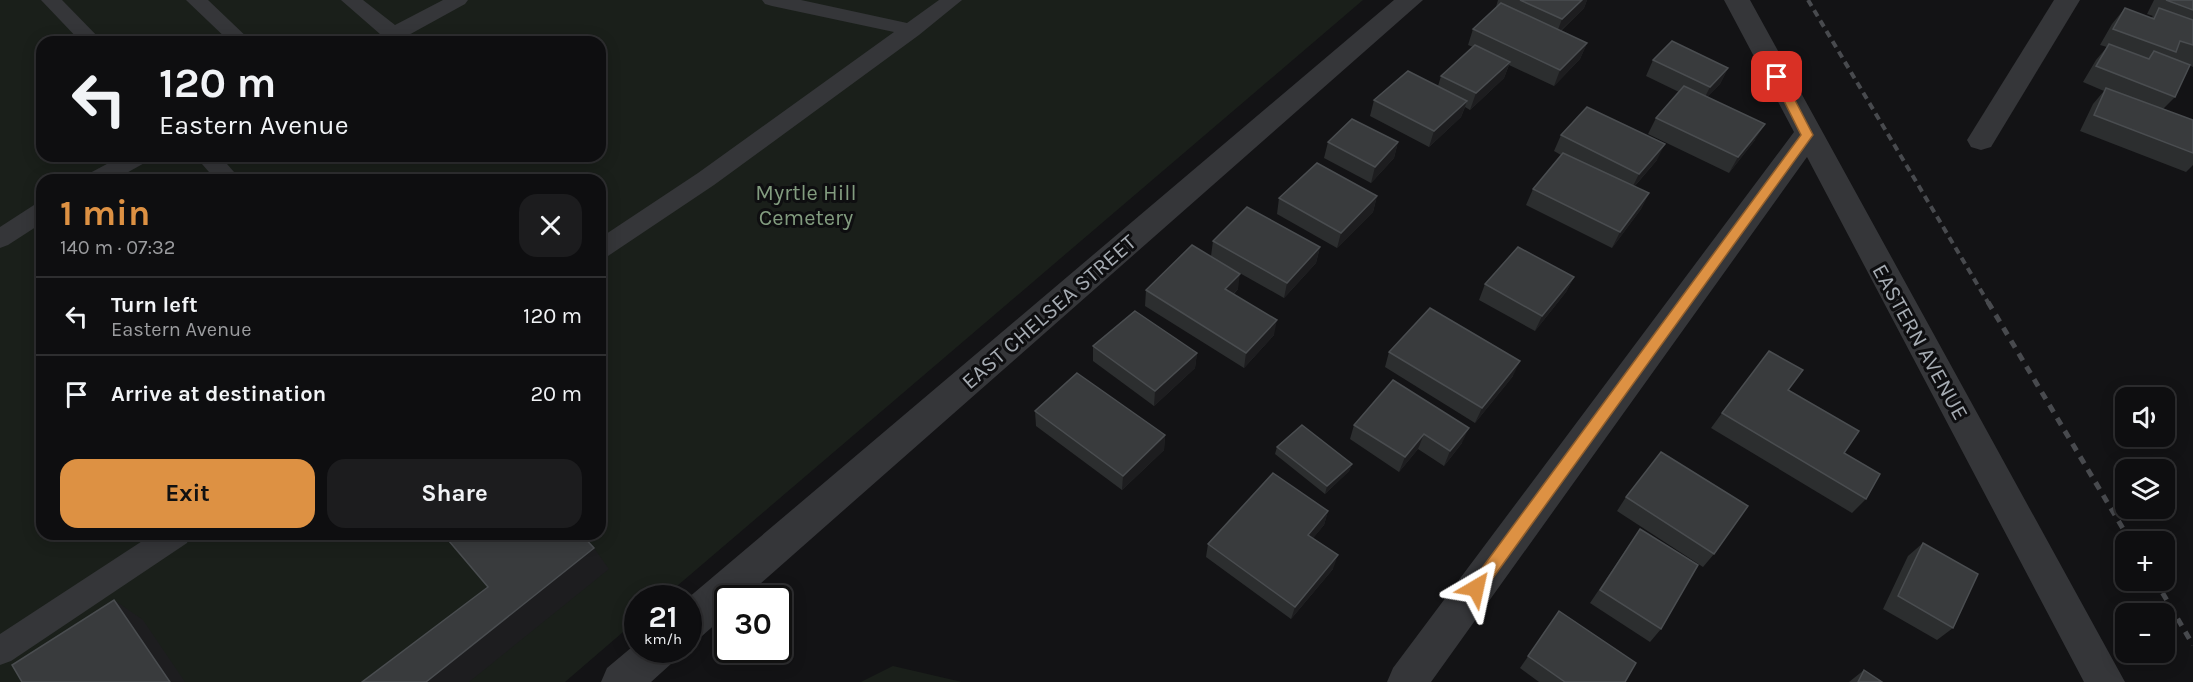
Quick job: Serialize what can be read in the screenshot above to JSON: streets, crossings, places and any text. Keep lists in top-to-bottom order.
{
  "streets": {
    "street": ["EAST CHELSEA STREET", "EASTERN AVENUE"]
  },
  "parks": ["Myrtle Hill Cemetery"],
  "page": {
    "turn": ["120 m", "Eastern Avenue"],
    "heading": ["1 min", "140 m · 07:32"],
    "list": [
      {
        "name": "Turn left",
        "note": "Eastern Avenue",
        "value": "120 m"
      },
      {
        "name": "Arrive at destination",
        "value": "20 m"
      }
    ],
    "map_buttons": ["+", "−"],
    "buttons": ["Exit", "Share"],
    "speed": "21 km/h",
    "limit": "30"
  }
}
